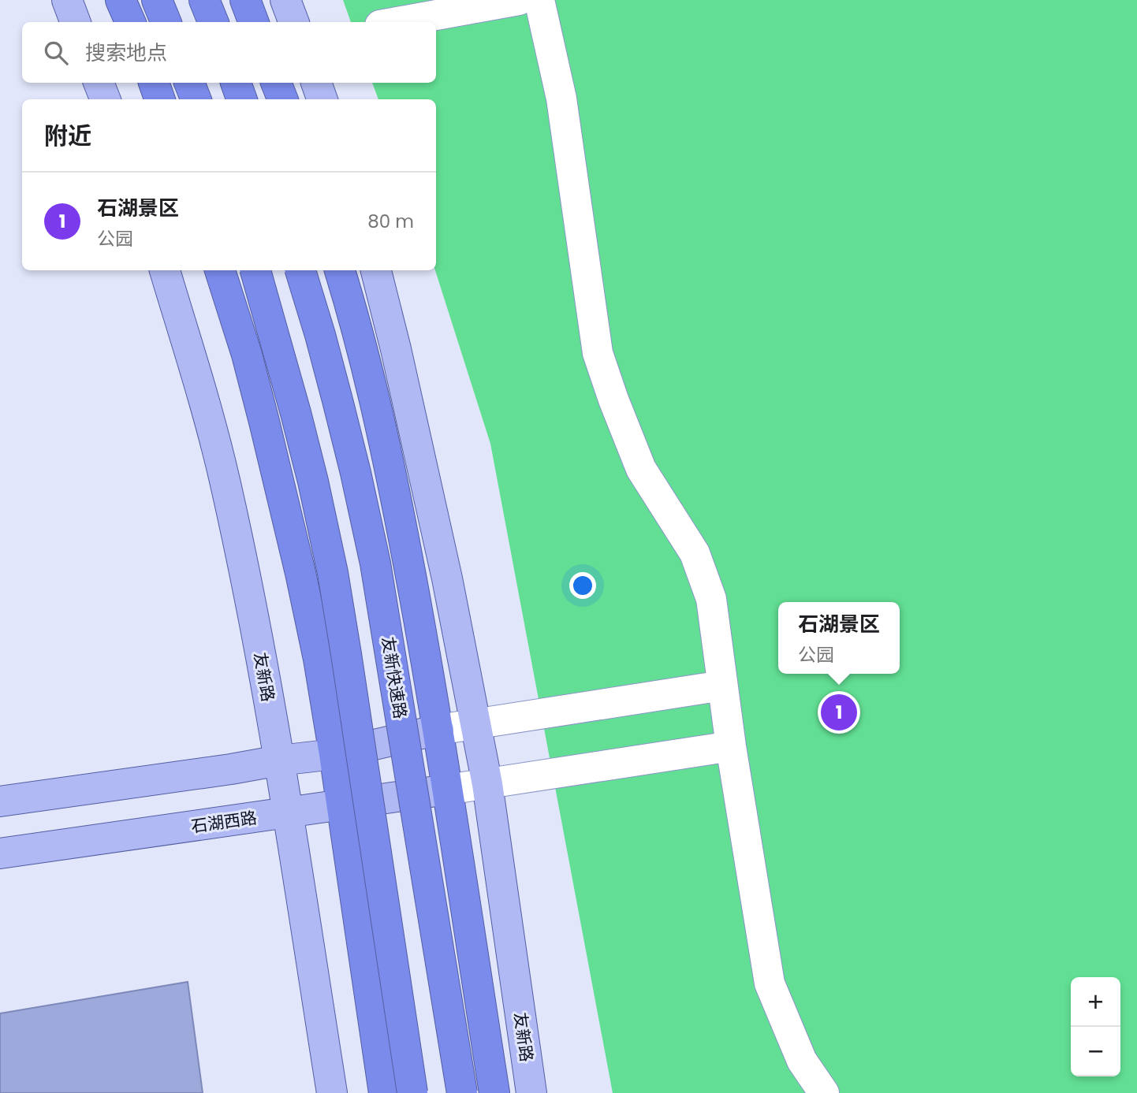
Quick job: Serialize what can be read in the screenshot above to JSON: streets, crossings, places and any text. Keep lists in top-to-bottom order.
{
  "streets": {
    "highway": ["友新快速路"],
    "main road": ["友新路", "石湖西路"]
  },
  "crossings": [
    ["友新路", "石湖西路"]
  ],
  "page": {
    "search": "搜索地点",
    "heading": "附近",
    "list": [
      {
        "mark": "1",
        "name": "石湖景区",
        "note": "公园",
        "value": "80 m"
      }
    ],
    "popup": ["石湖景区", "公园"],
    "pins": "1",
    "map_buttons": ["+", "−"]
  }
}
